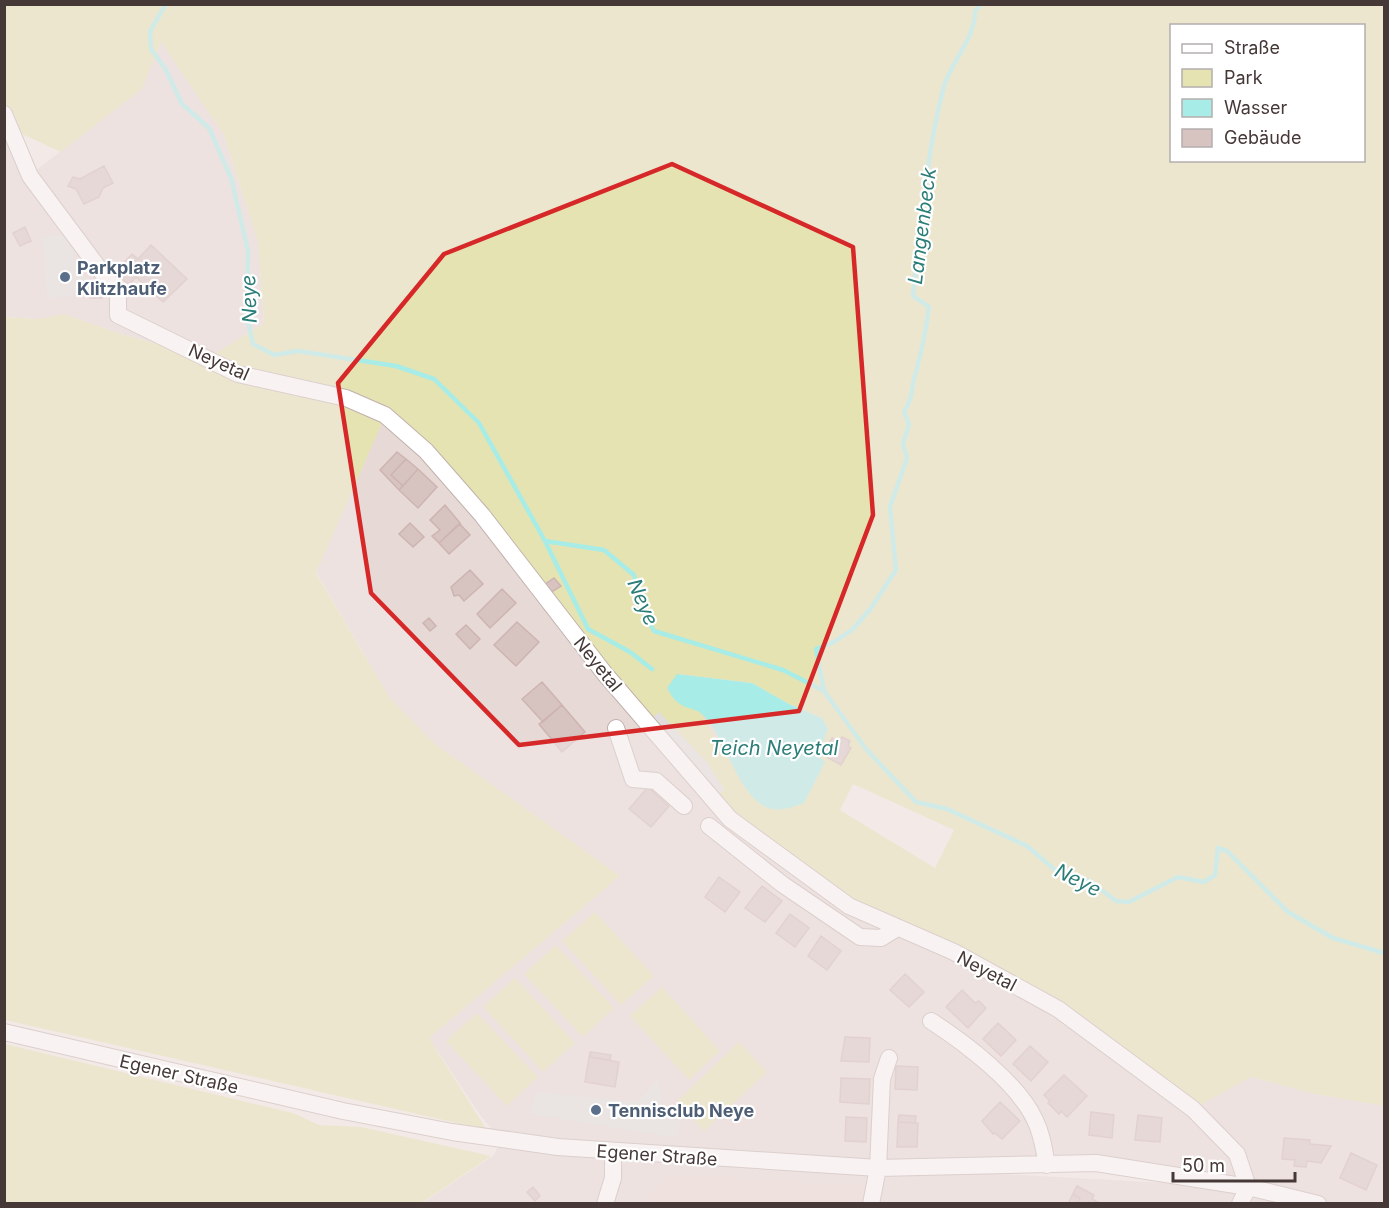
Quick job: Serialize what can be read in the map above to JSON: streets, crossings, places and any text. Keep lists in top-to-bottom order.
{
  "streets": {
    "street": ["Neyetal", "Egener Straße"]
  },
  "crossings": [
    ["Neyetal", "Egener Straße"]
  ],
  "water": ["Langenbeck", "Neye", "Teich Neyetal"],
  "places": ["Parkplatz Klitzhaufe", "Tennisclub Neye"],
  "legend": [
    "Straße",
    "Park",
    "Wasser",
    "Gebäude"
  ],
  "scale_bar": "50 m"
}
